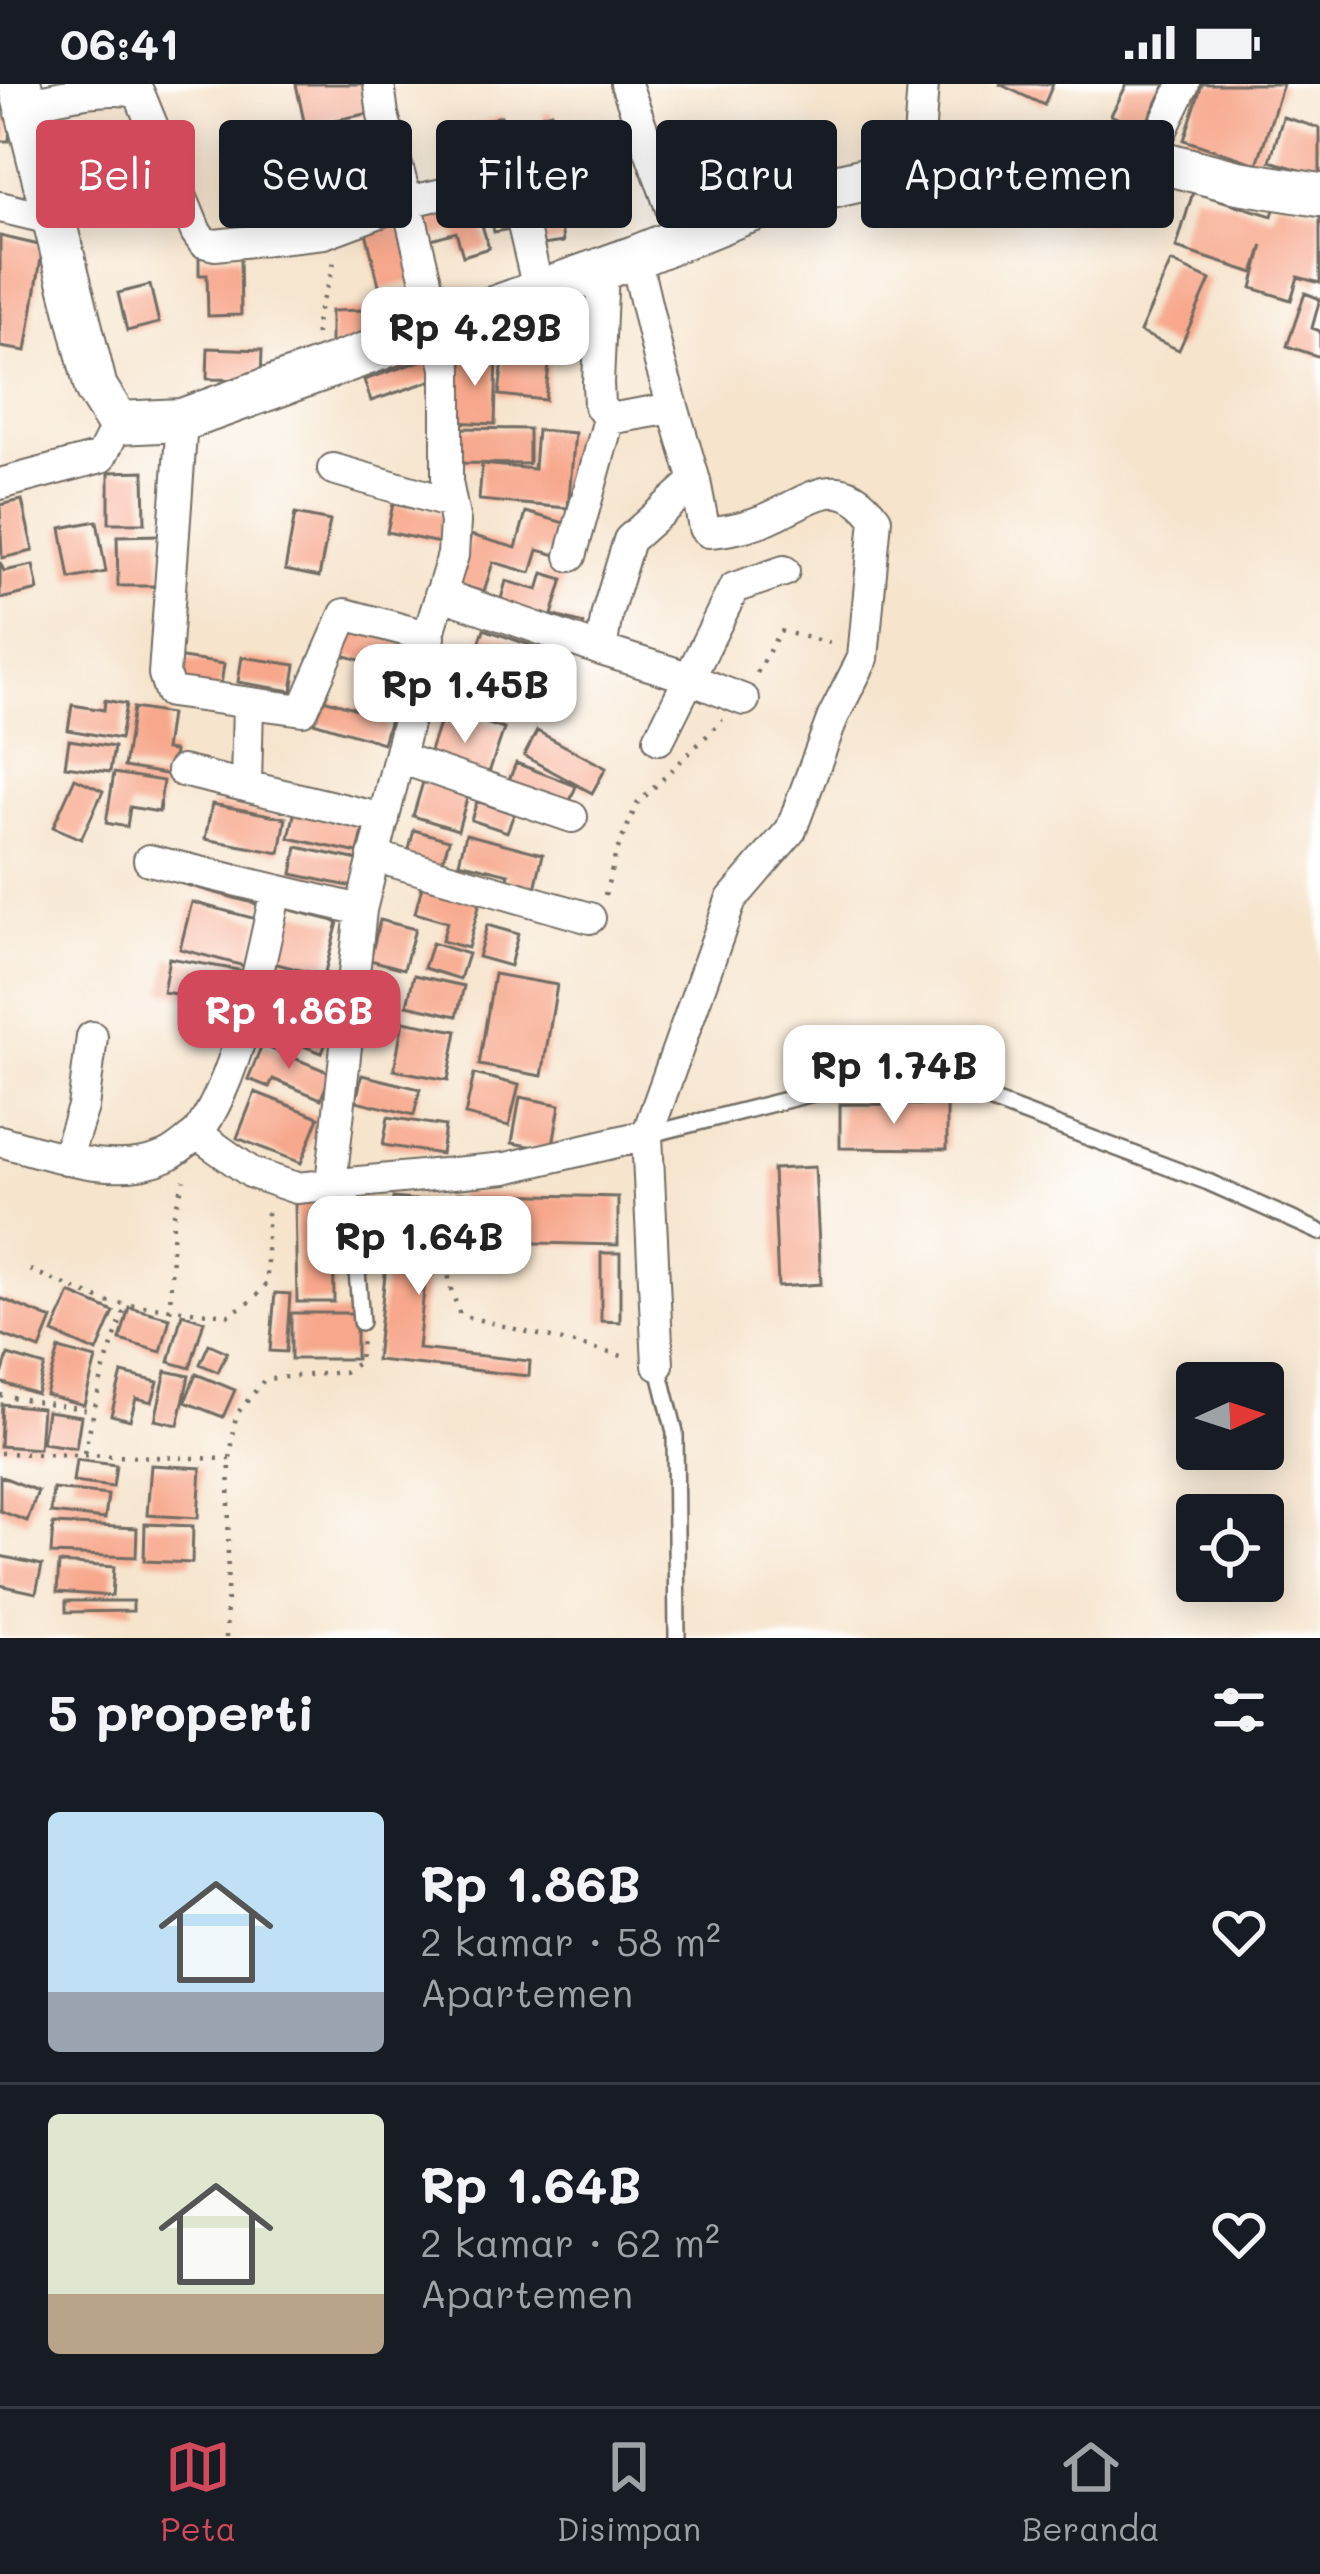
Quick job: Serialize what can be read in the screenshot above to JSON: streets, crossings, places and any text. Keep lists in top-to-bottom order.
{
  "north": "right",
  "page": {
    "status": "06:41",
    "chip": [
      "Beli",
      "Sewa",
      "Filter",
      "Baru",
      "Apartemen"
    ],
    "price": [
      "Rp 4.29B",
      "Rp 1.45B",
      "Rp 1.86B",
      "Rp 1.74B",
      "Rp 1.64B"
    ],
    "heading": "5 properti",
    "list": [
      {
        "name": "Rp 1.86B",
        "note": "2 kamar · 58 m² · Apartemen"
      },
      {
        "name": "Rp 1.64B",
        "note": "2 kamar · 62 m² · Apartemen"
      }
    ],
    "tabs": ["Peta", "Disimpan", "Beranda"]
  }
}
